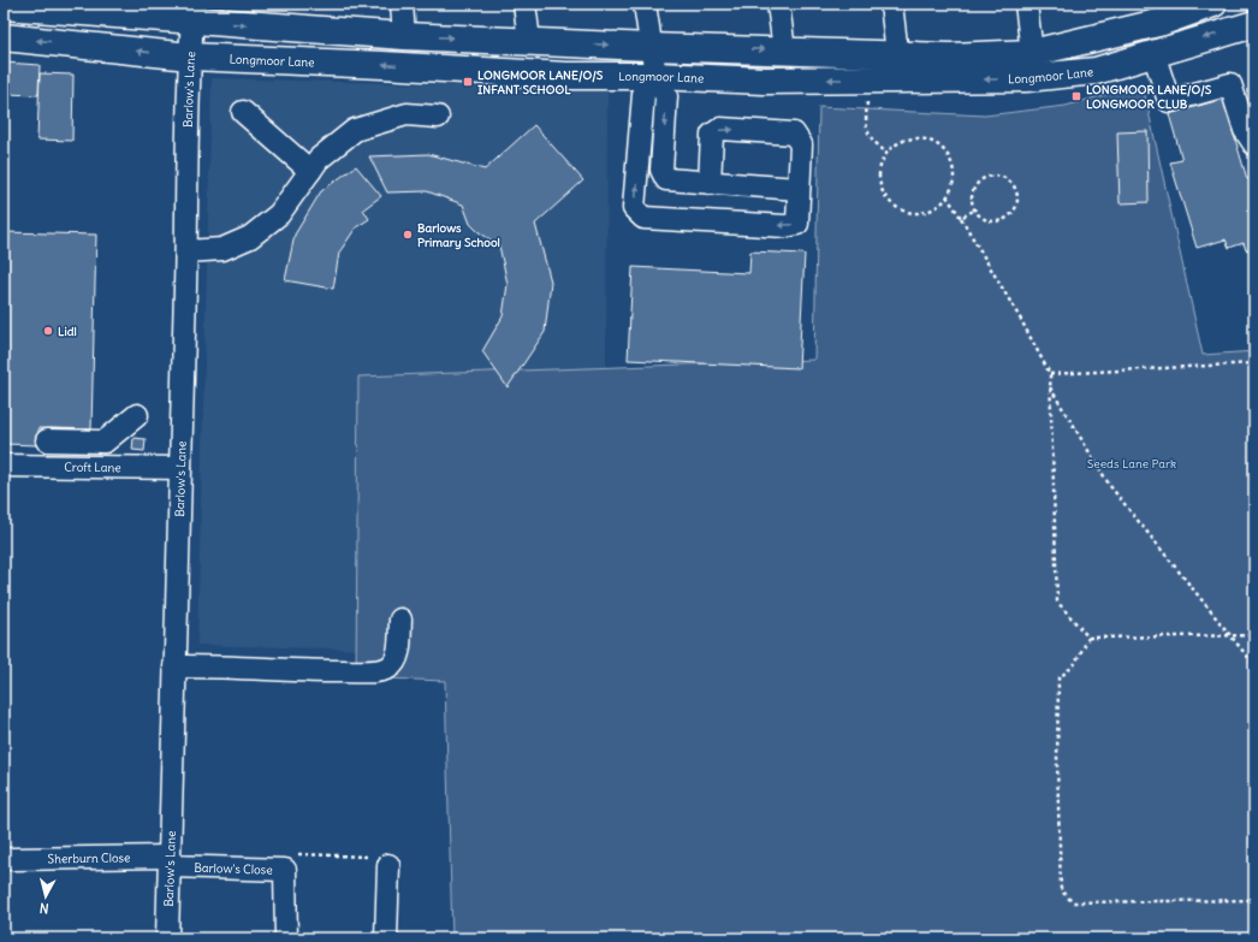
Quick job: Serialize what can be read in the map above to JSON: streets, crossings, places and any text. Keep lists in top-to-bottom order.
{
  "streets": {
    "main road": ["Longmoor Lane"],
    "street": [
      "Barlow's Lane",
      "Croft Lane",
      "Sherburn Close",
      "Barlow's Close"
    ]
  },
  "crossings": [
    ["Longmoor Lane", "Barlow's Lane"],
    ["Barlow's Lane", "Croft Lane"],
    ["Barlow's Lane", "Sherburn Close"],
    ["Barlow's Lane", "Barlow's Close"],
    ["Sherburn Close", "Barlow's Close"]
  ],
  "parks": ["Seeds Lane Park"],
  "places": {
    "transit": ["LONGMOOR LANE/O/S INFANT SCHOOL", "LONGMOOR LANE/O/S LONGMOOR CLUB"],
    "other": ["Barlows Primary School", "Lidl"]
  },
  "north": "bottom"
}
